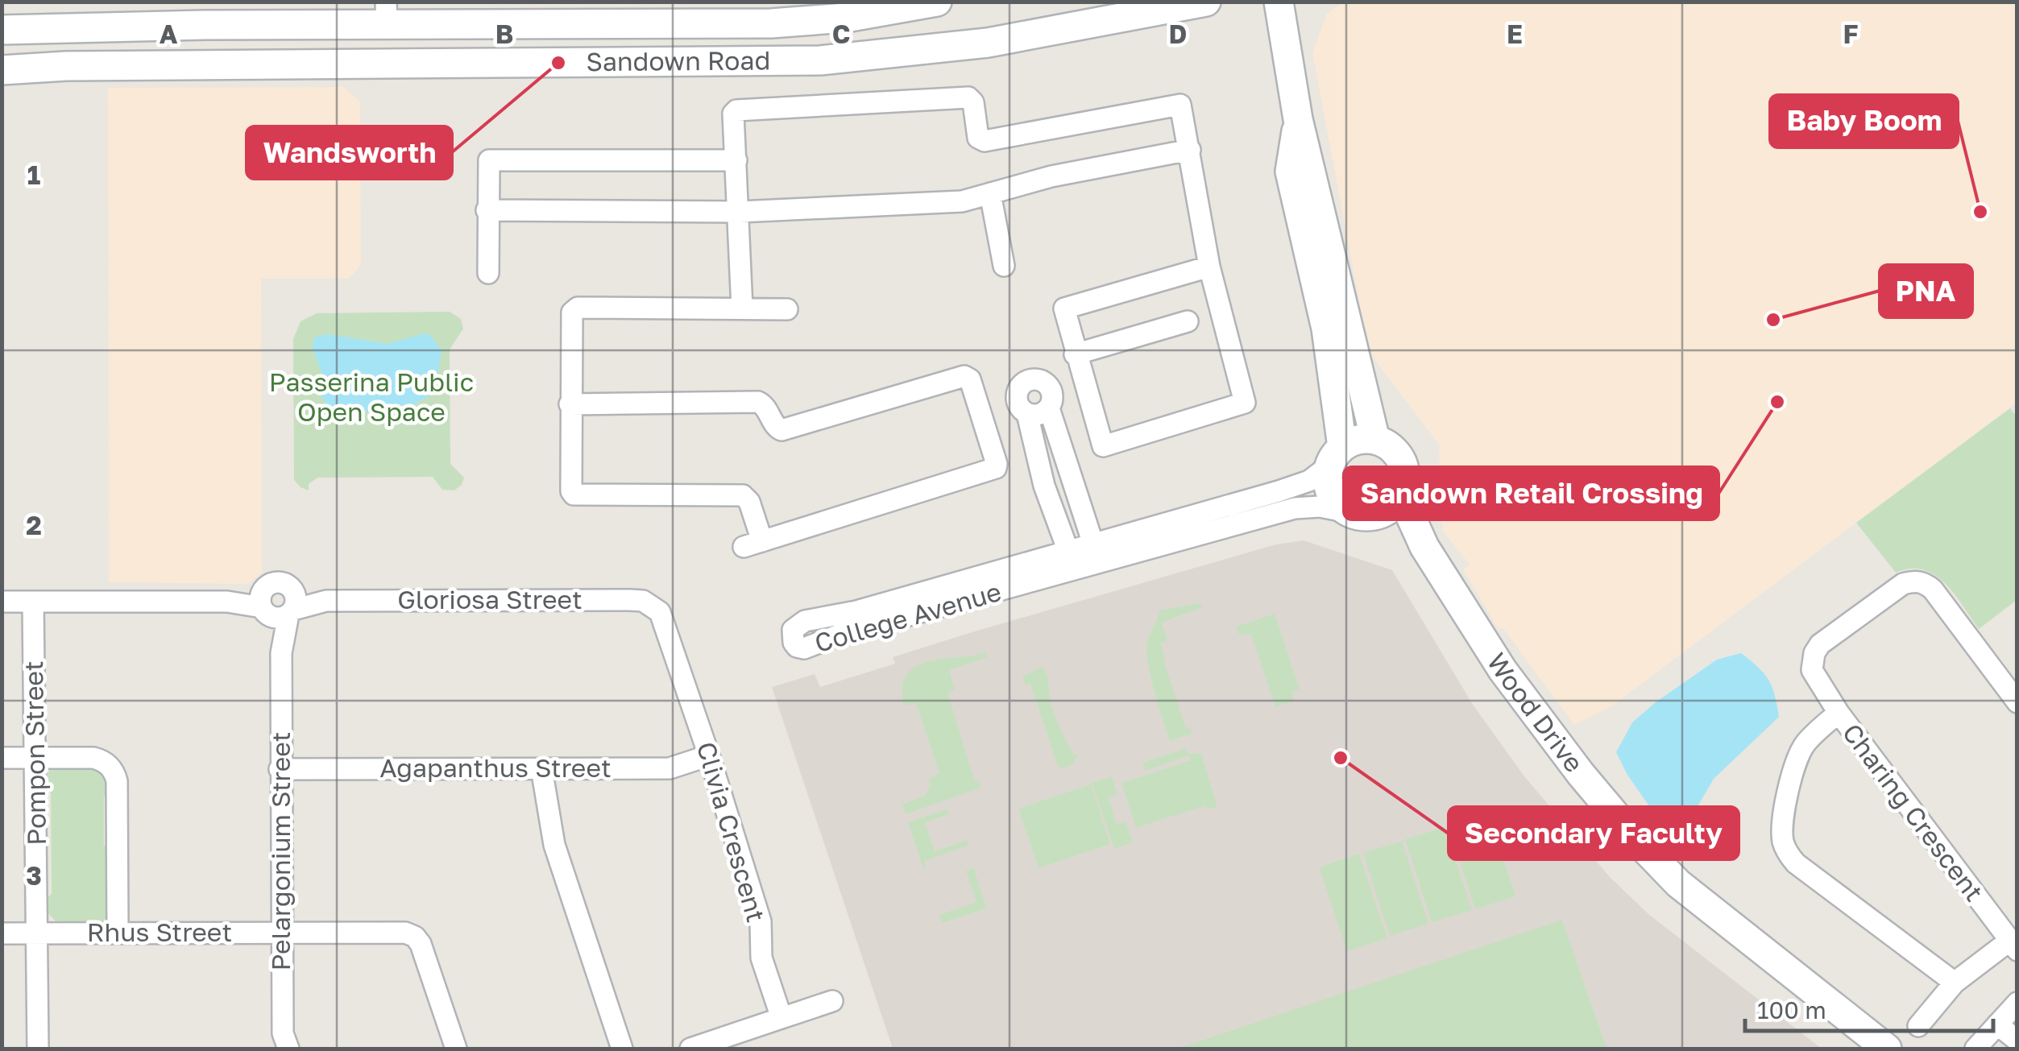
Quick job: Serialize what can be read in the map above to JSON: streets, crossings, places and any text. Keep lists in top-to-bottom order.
{
  "streets": {
    "main road": ["Sandown Road", "Wood Drive"],
    "street": [
      "Gloriosa Street",
      "College Avenue",
      "Pompon Street",
      "Agapanthus Street",
      "Charing Crescent",
      "Clivia Crescent",
      "Pelargonium Street",
      "Rhus Street"
    ]
  },
  "crossings": [
    ["Gloriosa Street", "Pompon Street"],
    ["Gloriosa Street", "Clivia Crescent"],
    ["Gloriosa Street", "Pelargonium Street"],
    ["College Avenue", "Wood Drive"],
    ["Pompon Street", "Rhus Street"],
    ["Agapanthus Street", "Clivia Crescent"],
    ["Agapanthus Street", "Pelargonium Street"],
    ["Pelargonium Street", "Rhus Street"]
  ],
  "parks": ["Passerina Public Open Space"],
  "places": [
    "Wandsworth",
    "Baby Boom",
    "PNA",
    "Sandown Retail Crossing",
    "Secondary Faculty"
  ],
  "scale_bar": "100 m",
  "grid": {
    "columns": [
      "A",
      "B",
      "C",
      "D",
      "E",
      "F"
    ],
    "rows": ["1", "2", "3"]
  }
}
